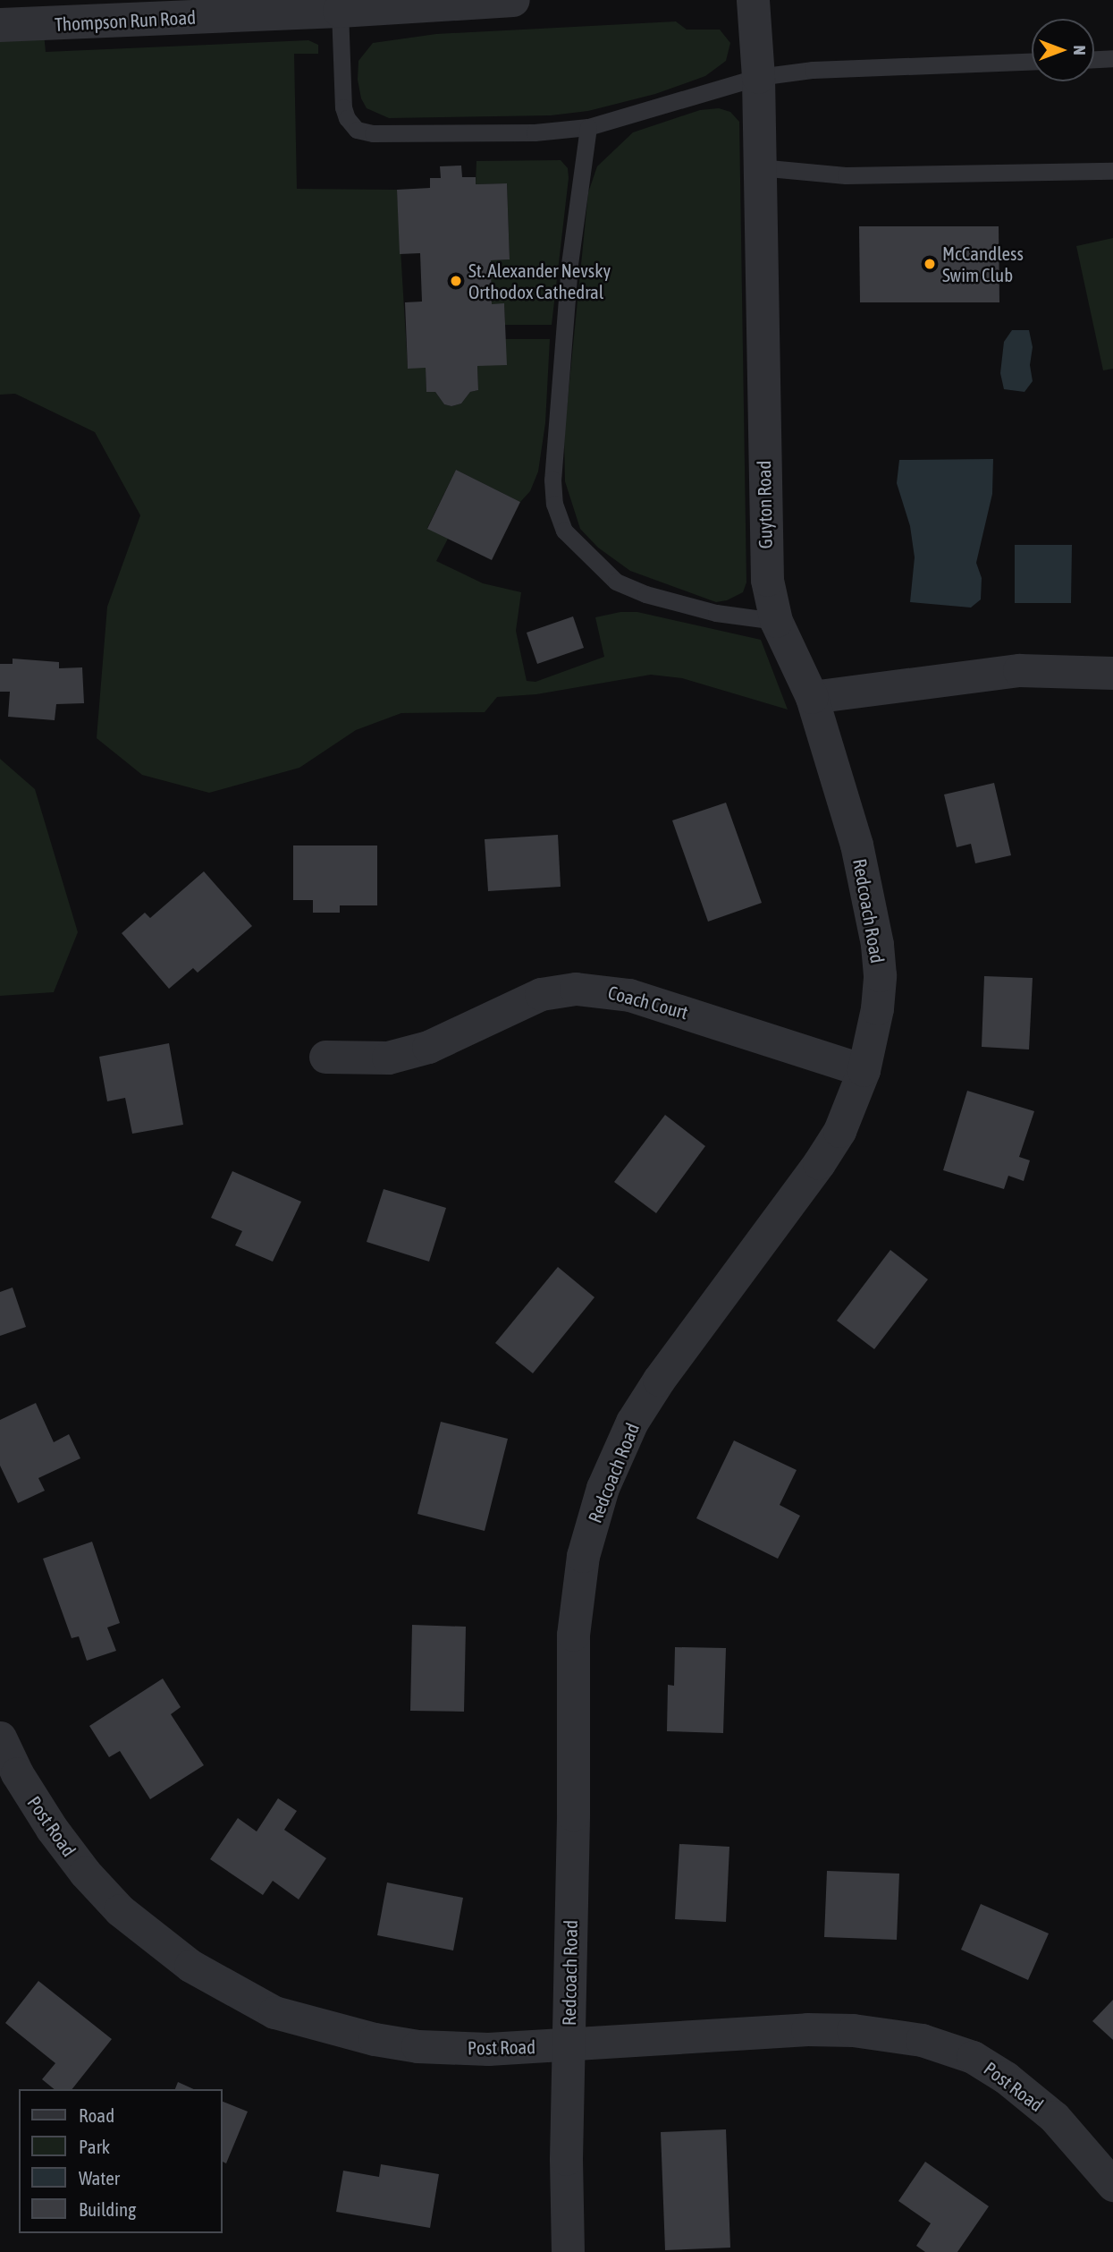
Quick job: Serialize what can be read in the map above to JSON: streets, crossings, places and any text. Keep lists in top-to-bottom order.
{
  "streets": {
    "street": [
      "Thompson Run Road",
      "Guyton Road",
      "Redcoach Road",
      "Coach Court",
      "Post Road"
    ]
  },
  "crossings": [
    ["Guyton Road", "Redcoach Road"],
    ["Redcoach Road", "Coach Court"],
    ["Redcoach Road", "Post Road"]
  ],
  "places": ["McCandless Swim Club", "St. Alexander Nevsky Orthodox Cathedral"],
  "legend": [
    "Road",
    "Park",
    "Water",
    "Building"
  ],
  "north": "right"
}
